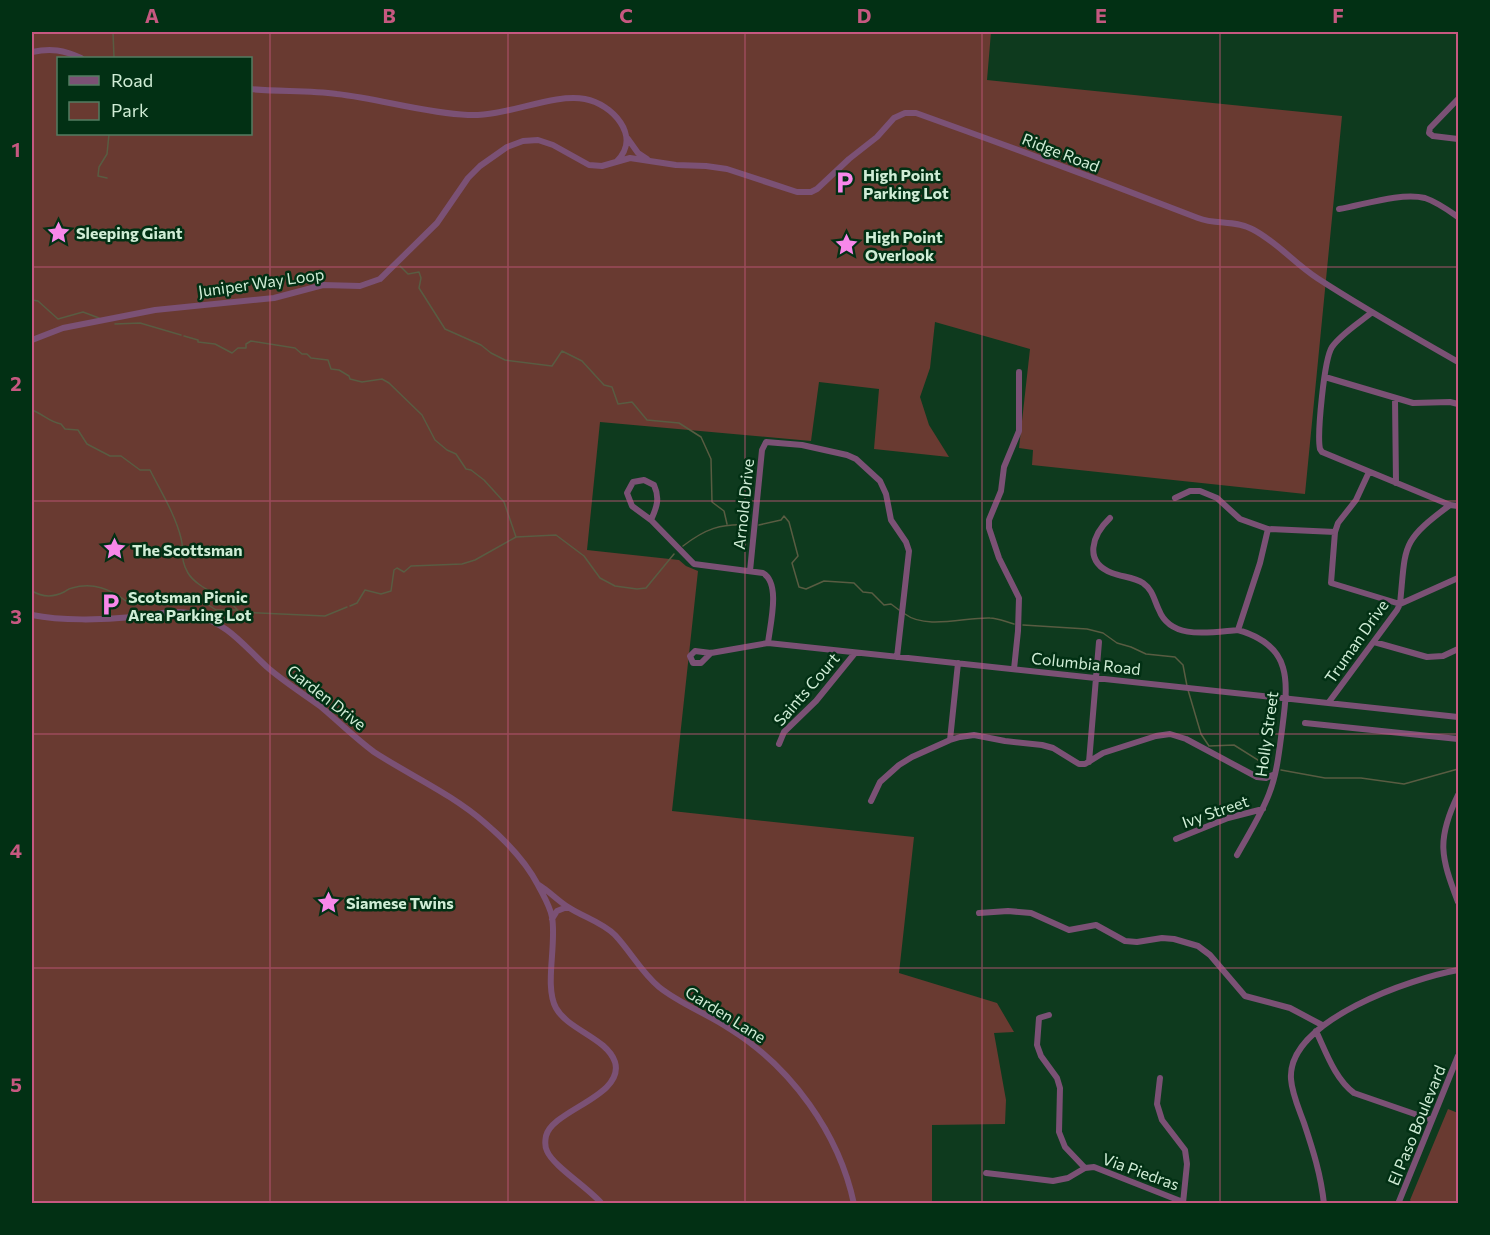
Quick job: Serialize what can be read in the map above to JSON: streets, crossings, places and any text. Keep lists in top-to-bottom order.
{
  "streets": {
    "street": [
      "Ridge Road",
      "Juniper Way Loop",
      "Arnold Drive",
      "Truman Drive",
      "Columbia Road",
      "Saints Court",
      "Garden Drive",
      "Holly Street",
      "Ivy Street",
      "Garden Lane",
      "El Paso Boulevard",
      "Via Piedras"
    ]
  },
  "crossings": [
    ["Ridge Road", "Juniper Way Loop"],
    ["Arnold Drive", "Columbia Road"],
    ["Truman Drive", "Columbia Road"],
    ["Columbia Road", "Saints Court"],
    ["Columbia Road", "Holly Street"],
    ["Garden Drive", "Garden Lane"],
    ["Holly Street", "Ivy Street"]
  ],
  "places": {
    "parking": ["High Point Parking Lot", "Scotsman Picnic Area Parking Lot"],
    "place": [
      "Sleeping Giant",
      "High Point Overlook",
      "The Scottsman",
      "Siamese Twins"
    ]
  },
  "legend": ["Road", "Park"],
  "grid": {
    "columns": [
      "A",
      "B",
      "C",
      "D",
      "E",
      "F"
    ],
    "rows": [
      "1",
      "2",
      "3",
      "4",
      "5"
    ]
  }
}
